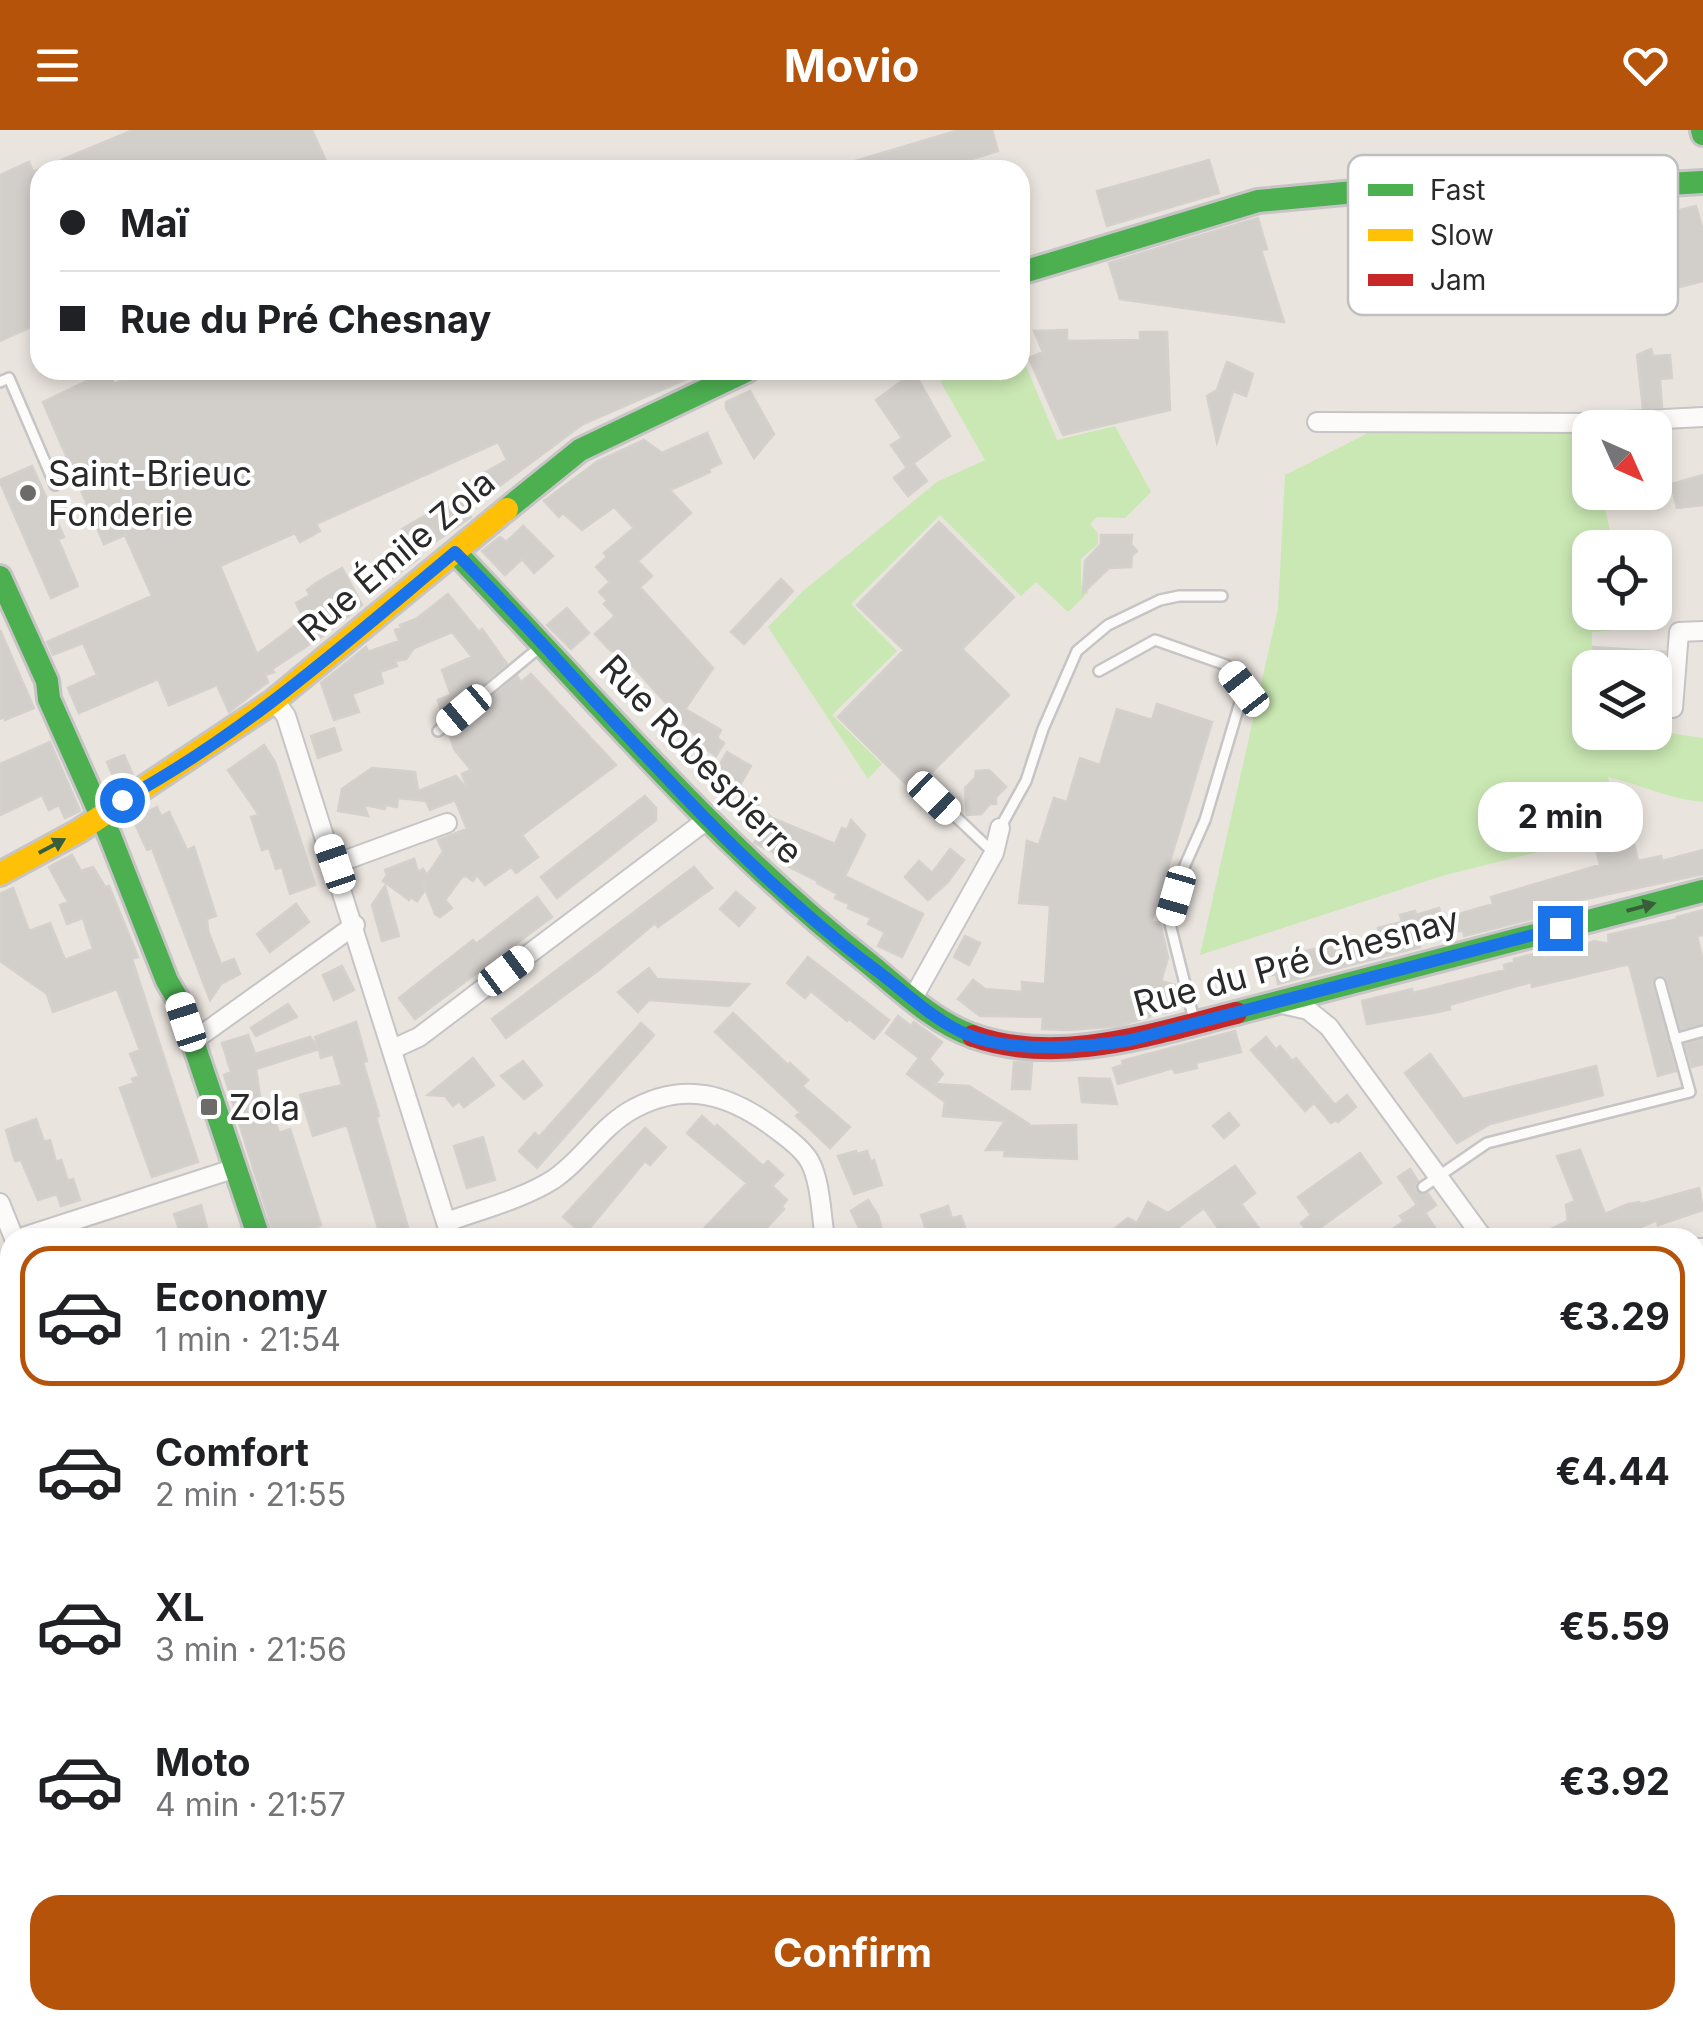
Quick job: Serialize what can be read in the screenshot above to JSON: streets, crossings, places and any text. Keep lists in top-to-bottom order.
{
  "streets": {
    "street": ["Rue Émile Zola", "Rue Robespierre", "Rue du Pré Chesnay"]
  },
  "crossings": [
    ["Rue Émile Zola", "Rue Robespierre"],
    ["Rue Robespierre", "Rue du Pré Chesnay"]
  ],
  "one_way": ["Rue du Pré Chesnay"],
  "places": {
    "other": ["Saint-Brieuc Fonderie"],
    "transit": ["Zola"]
  },
  "legend": ["Fast", "Slow", "Jam"],
  "north": "bottom right",
  "page": {
    "header": "Movio",
    "banner": ["Maï", "Rue du Pré Chesnay"],
    "bubble": "2 min",
    "list": [
      {
        "name": "Economy",
        "note": "1 min · 21:54",
        "value": "€3.29"
      },
      {
        "name": "Comfort",
        "note": "2 min · 21:55",
        "value": "€4.44"
      },
      {
        "name": "XL",
        "note": "3 min · 21:56",
        "value": "€5.59"
      },
      {
        "name": "Moto",
        "note": "4 min · 21:57",
        "value": "€3.92"
      }
    ],
    "buttons": "Confirm"
  }
}
